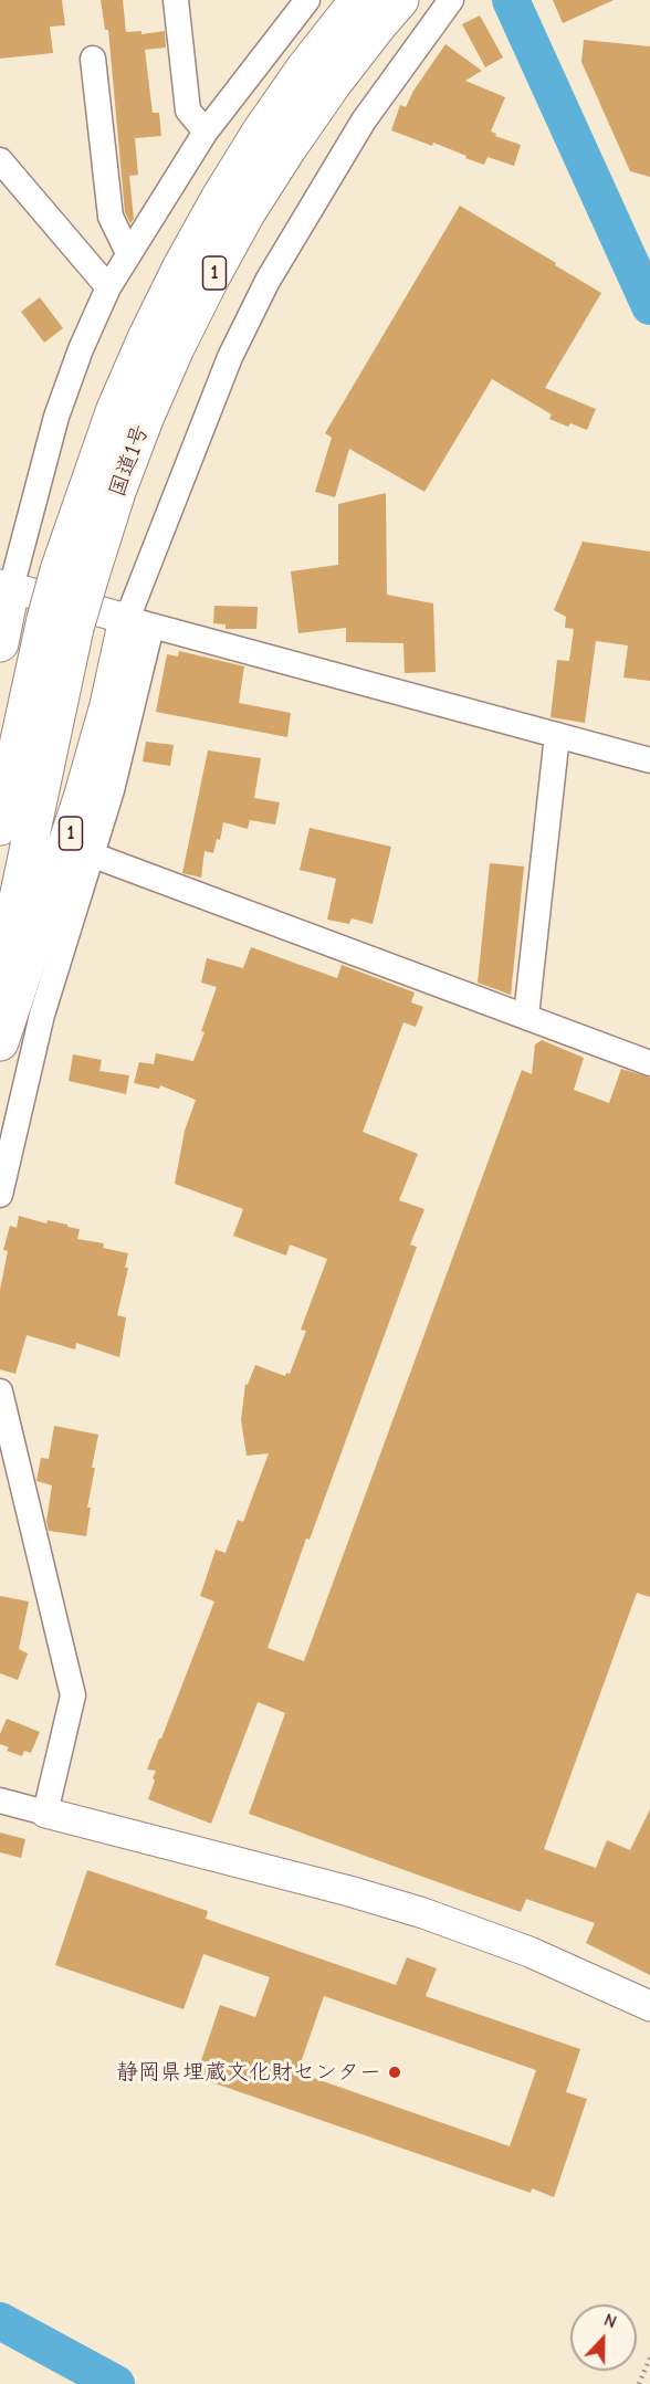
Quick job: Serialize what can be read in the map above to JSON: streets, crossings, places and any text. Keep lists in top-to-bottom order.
{
  "streets": {
    "highway": ["1", "国道1号"]
  },
  "places": ["静岡県埋蔵文化財センター"],
  "north": "top"
}
